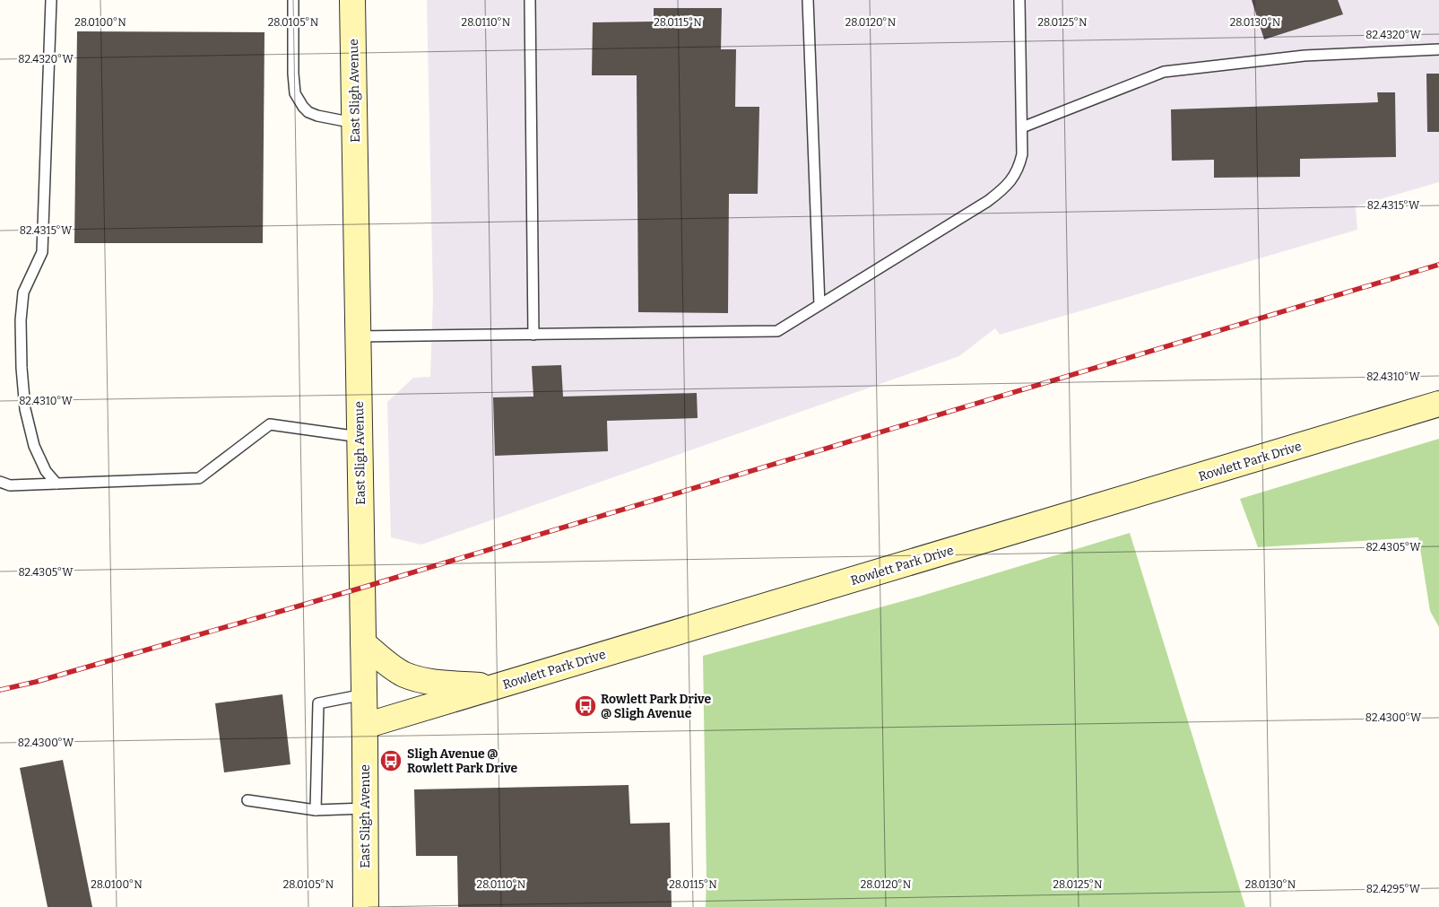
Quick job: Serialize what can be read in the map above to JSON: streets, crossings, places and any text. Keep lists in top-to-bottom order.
{
  "streets": {
    "street": ["East Sligh Avenue", "Rowlett Park Drive"]
  },
  "crossings": [
    ["East Sligh Avenue", "Rowlett Park Drive"]
  ],
  "places": {
    "bus stop": ["Rowlett Park Drive @ Sligh Avenue", "Sligh Avenue @ Rowlett Park Drive"]
  },
  "coordinates": [
    "28.0100°N",
    "28.0105°N",
    "28.0110°N",
    "28.0115°N",
    "28.0120°N",
    "28.0125°N",
    "28.0130°N",
    "82.4320°W",
    "82.4315°W",
    "82.4310°W",
    "82.4305°W",
    "82.4300°W",
    "82.4295°W"
  ]
}
